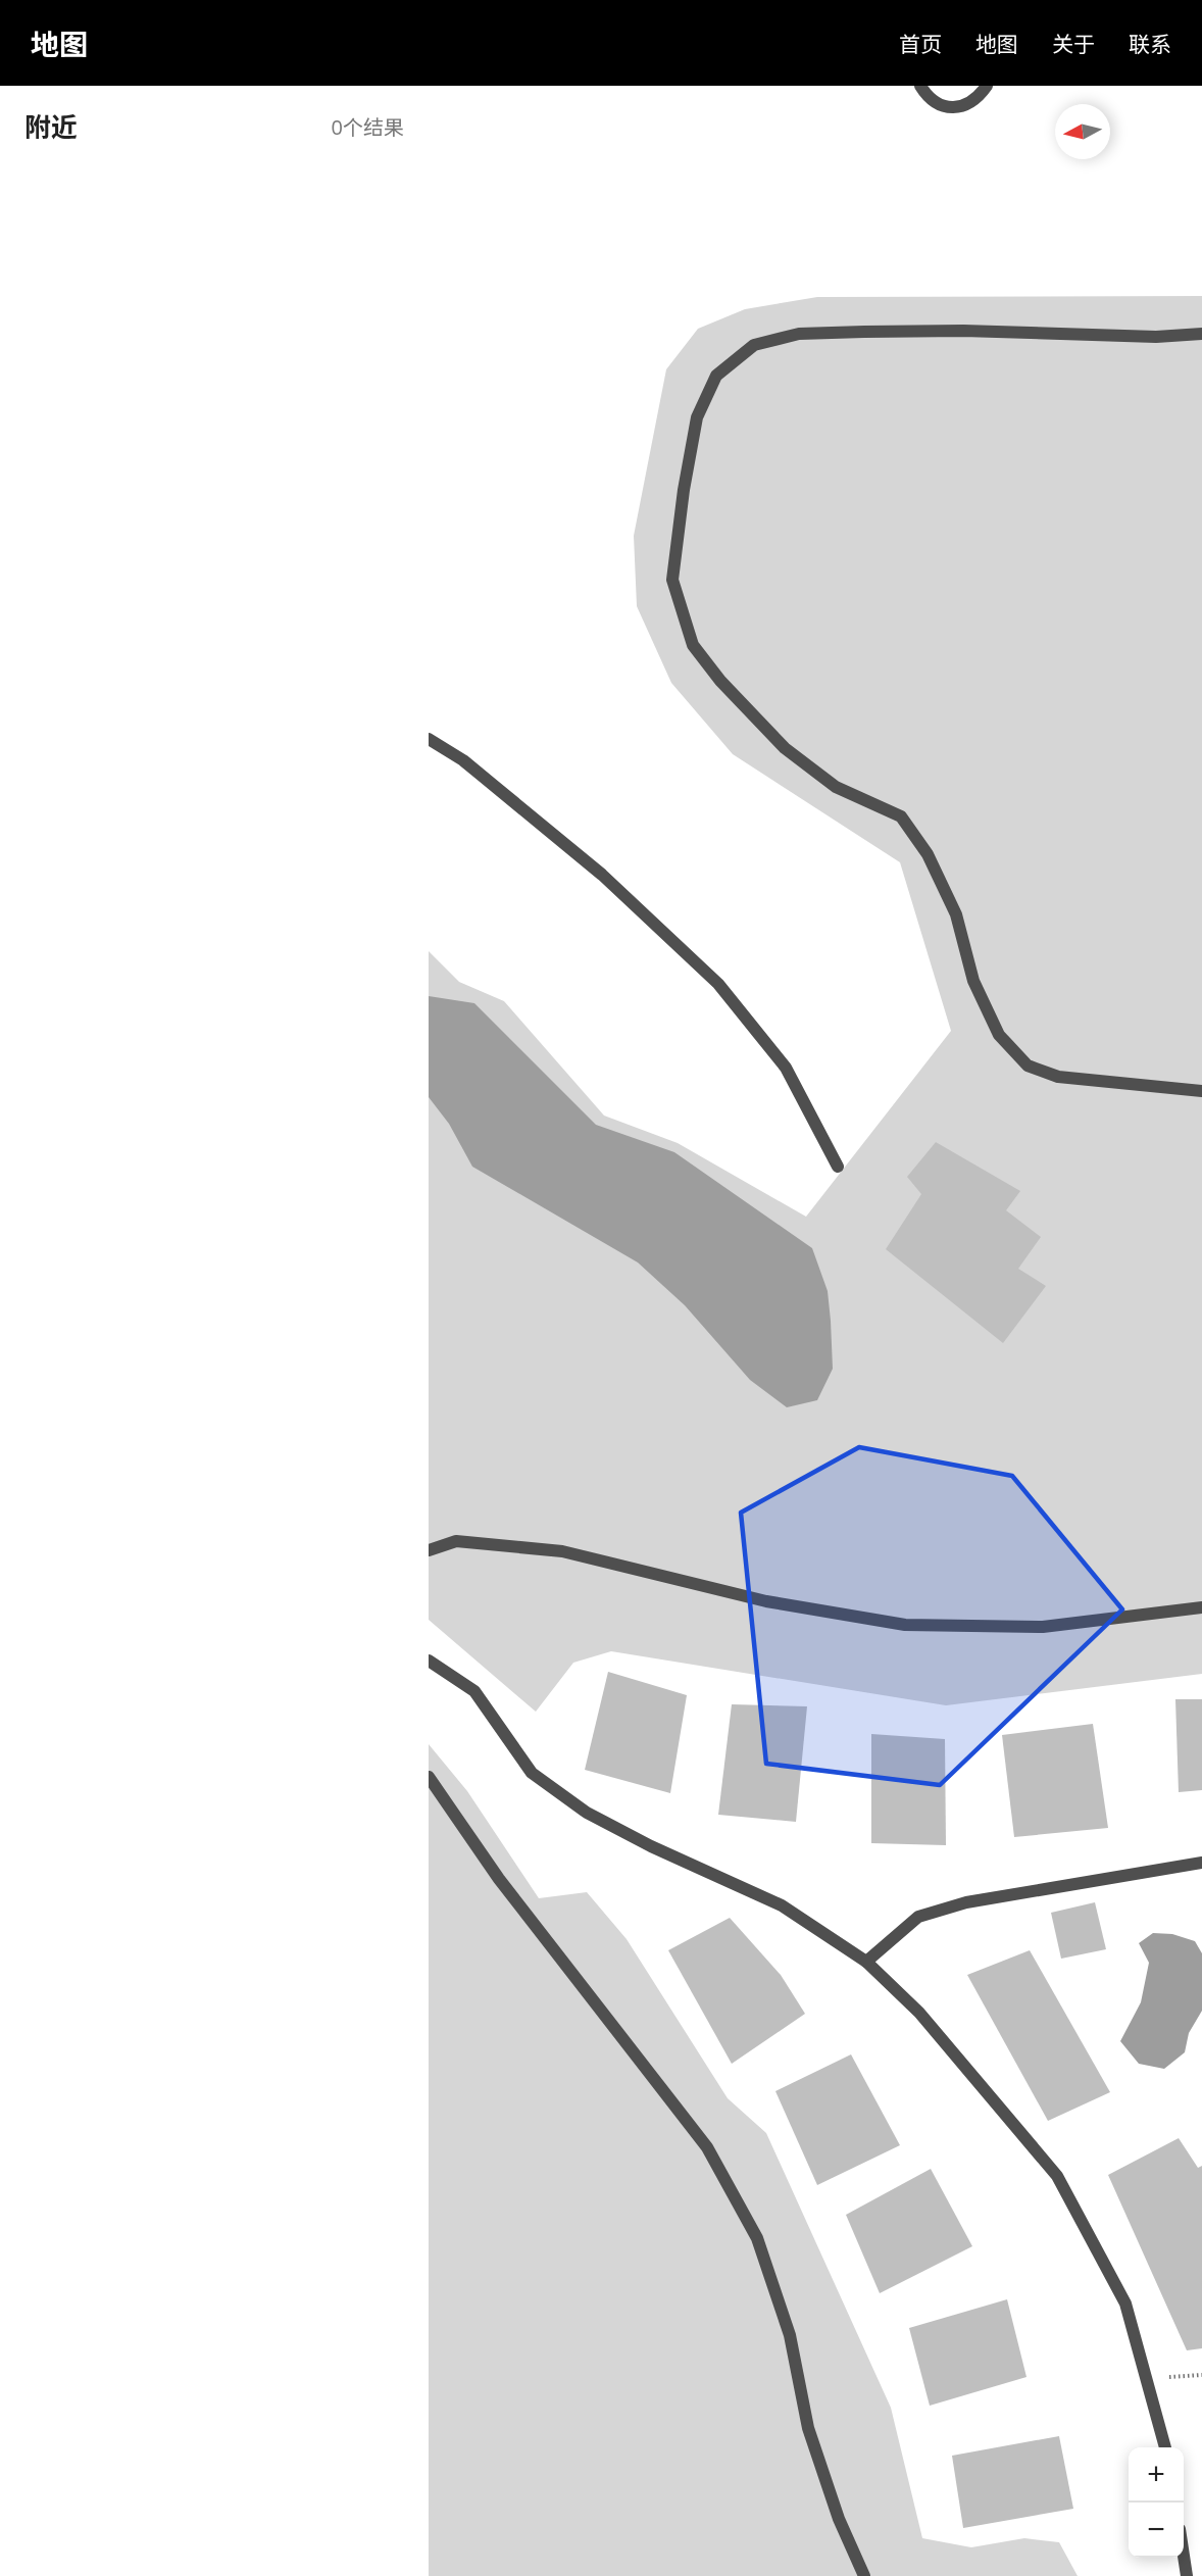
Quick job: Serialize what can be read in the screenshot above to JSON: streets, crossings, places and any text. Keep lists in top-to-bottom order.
{
  "north": "left",
  "page": {
    "header": "地图",
    "nav": [
      "首页",
      "地图",
      "关于",
      "联系"
    ],
    "heading": ["附近", "0个结果"],
    "map_buttons": ["+", "−"]
  }
}
